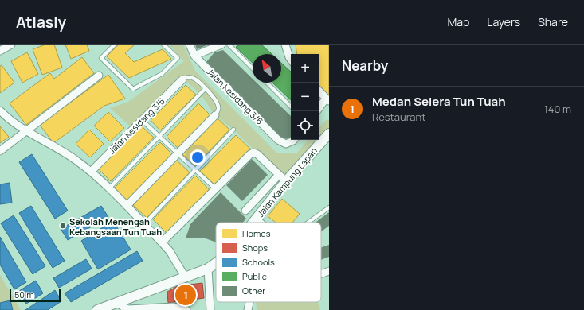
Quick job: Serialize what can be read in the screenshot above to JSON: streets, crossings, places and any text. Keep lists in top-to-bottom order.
{
  "streets": {
    "street": ["Jalan Kesidang 3/6", "Jalan Kesidang 3/5", "Jalan Kampung Lapan"]
  },
  "places": ["Sekolah Menengah Kebangsaan Tun Tuah"],
  "legend": [
    "Homes",
    "Shops",
    "Schools",
    "Public",
    "Other"
  ],
  "scale_bar": "50 m",
  "north": "top left",
  "page": {
    "header": "Atlasly",
    "nav": ["Map", "Layers", "Share"],
    "heading": "Nearby",
    "map_buttons": ["+", "−"],
    "list": [
      {
        "mark": "1",
        "name": "Medan Selera Tun Tuah",
        "note": "Restaurant",
        "value": "140 m"
      }
    ],
    "pins": "1",
    "scale": "50 m"
  }
}
